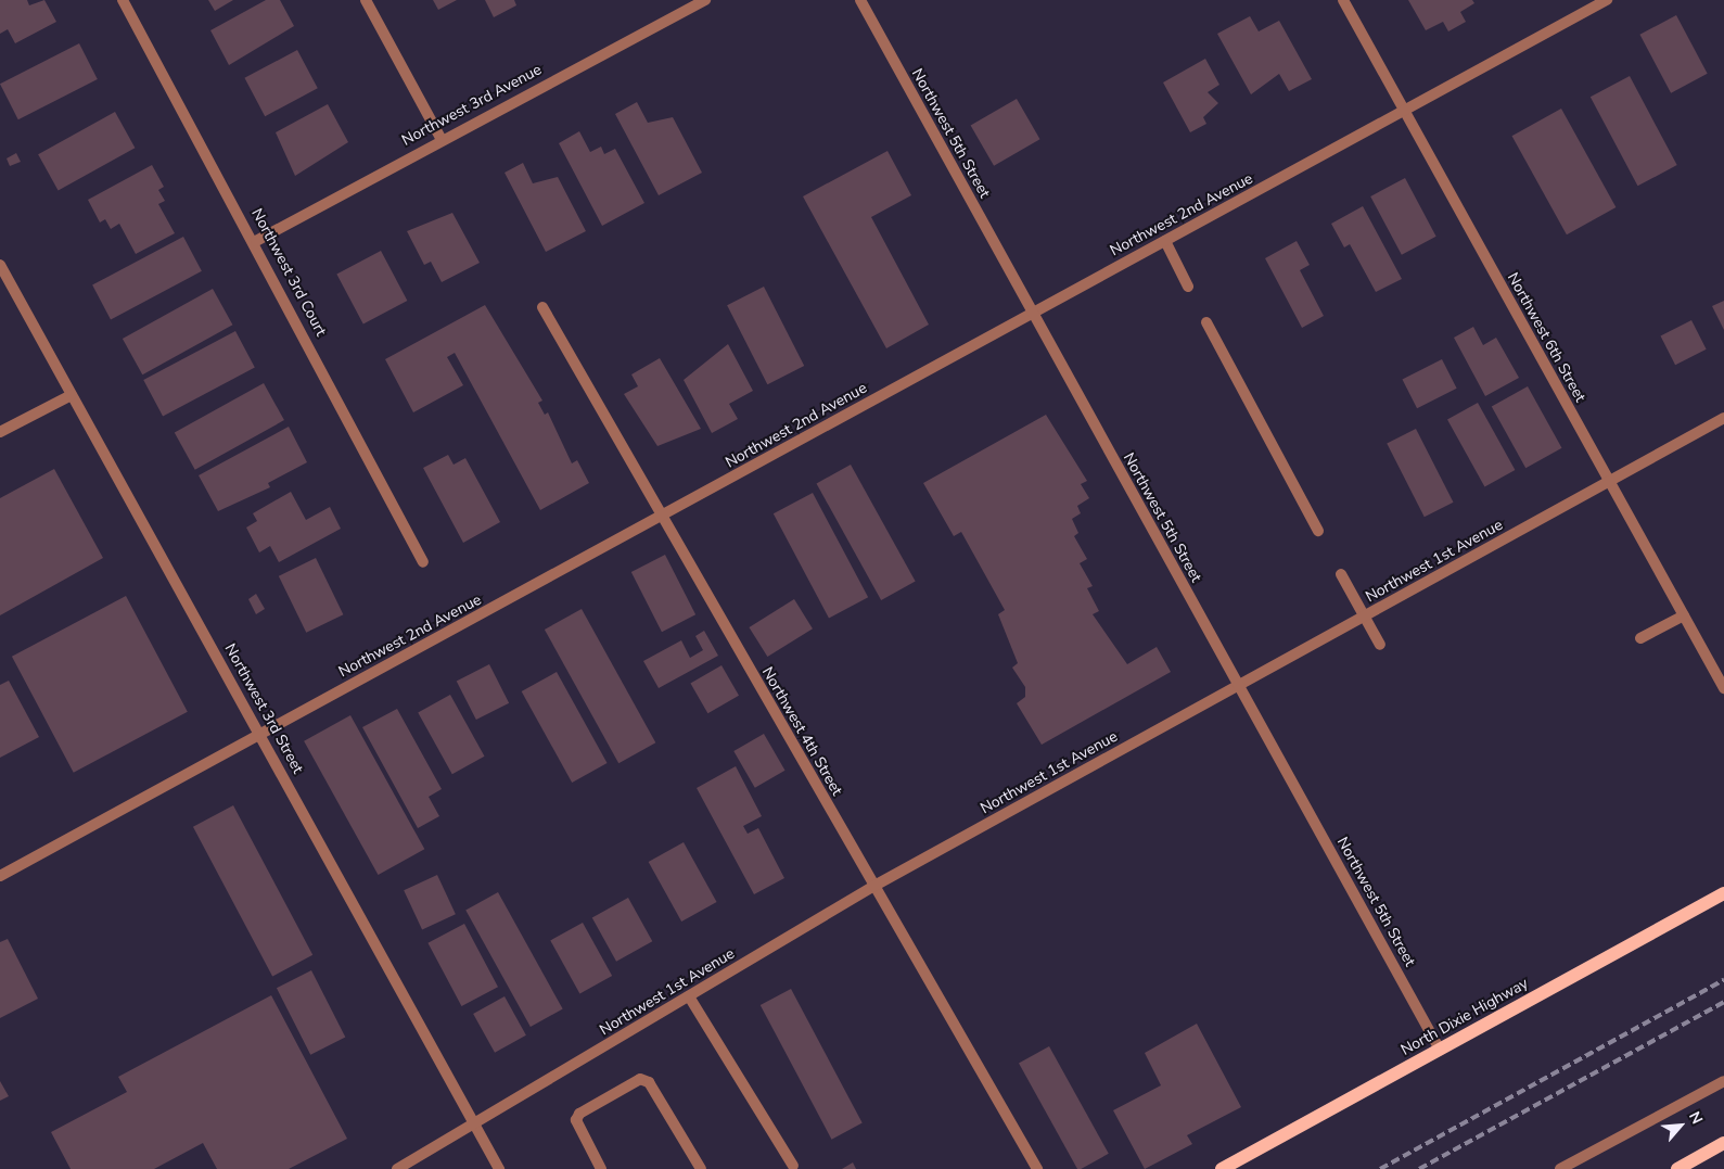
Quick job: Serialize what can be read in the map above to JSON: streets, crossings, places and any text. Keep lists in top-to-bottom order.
{
  "streets": {
    "main road": ["North Dixie Highway"],
    "street": [
      "Northwest 3rd Avenue",
      "Northwest 5th Street",
      "Northwest 2nd Avenue",
      "Northwest 3rd Court",
      "Northwest 6th Street",
      "Northwest 1st Avenue",
      "Northwest 3rd Street",
      "Northwest 4th Street"
    ]
  },
  "crossings": [
    ["Northwest 3rd Avenue", "Northwest 3rd Court"],
    ["Northwest 5th Street", "Northwest 2nd Avenue"],
    ["Northwest 5th Street", "Northwest 1st Avenue"],
    ["Northwest 5th Street", "North Dixie Highway"],
    ["Northwest 2nd Avenue", "Northwest 6th Street"],
    ["Northwest 2nd Avenue", "Northwest 3rd Street"],
    ["Northwest 2nd Avenue", "Northwest 4th Street"],
    ["Northwest 6th Street", "Northwest 1st Avenue"],
    ["Northwest 1st Avenue", "Northwest 3rd Street"],
    ["Northwest 1st Avenue", "Northwest 4th Street"]
  ],
  "north": "top right"
}
